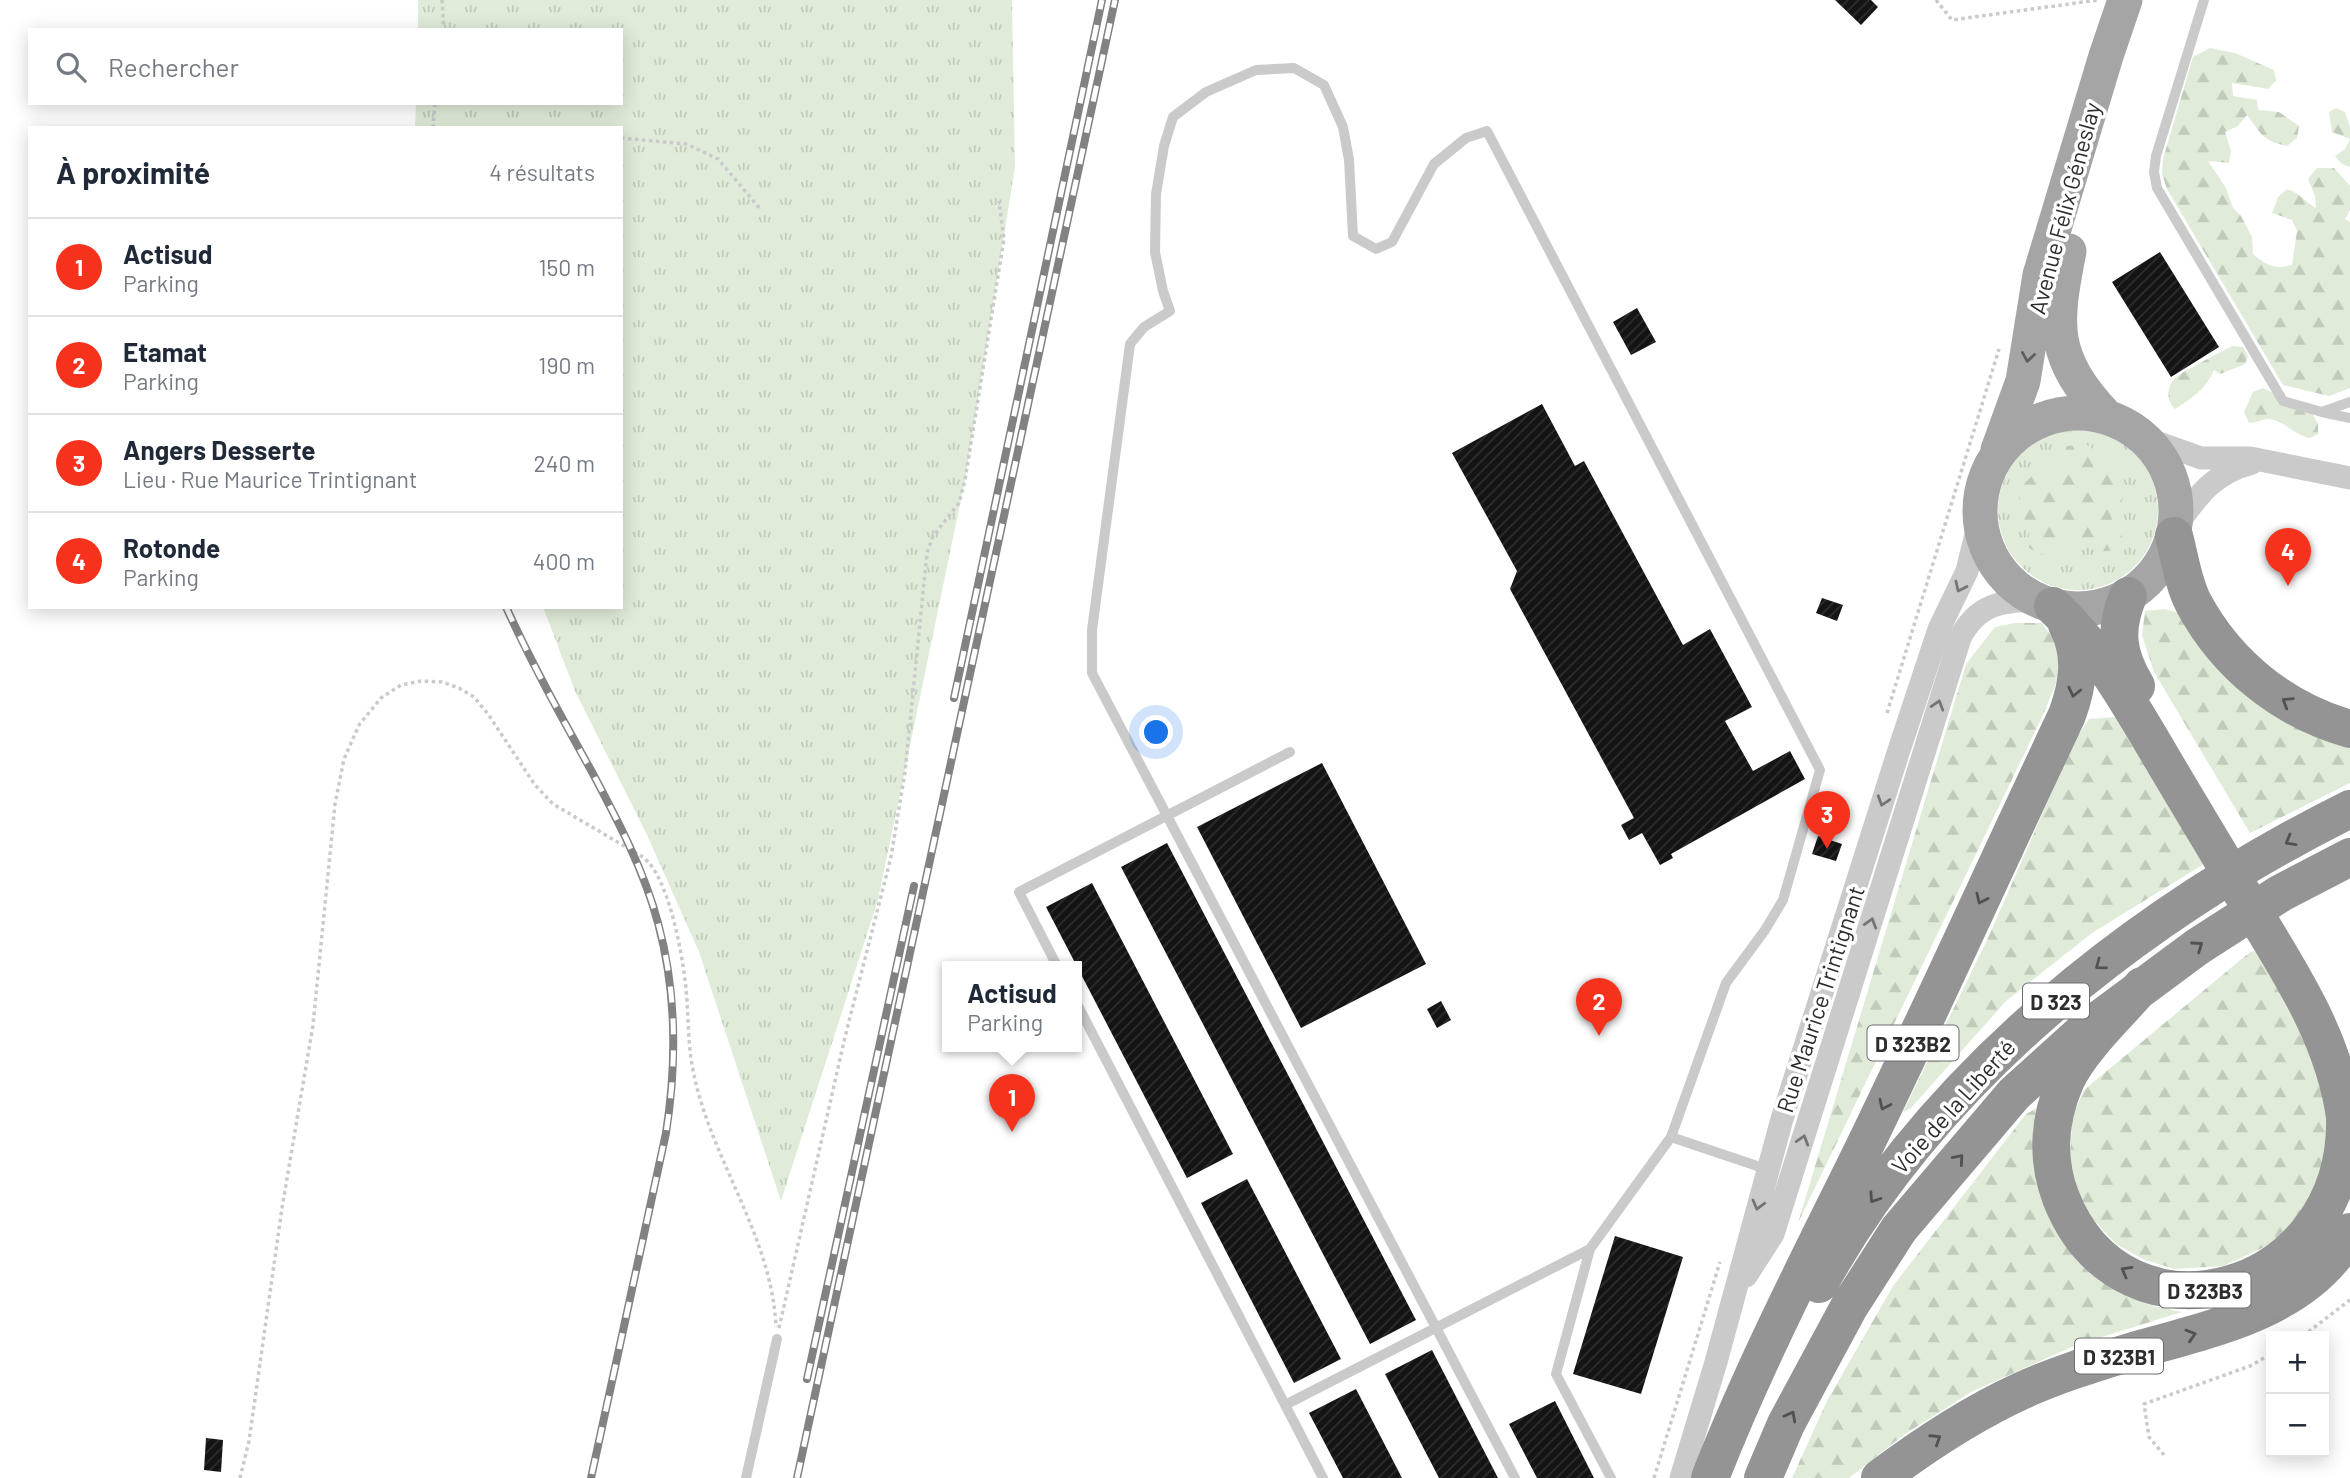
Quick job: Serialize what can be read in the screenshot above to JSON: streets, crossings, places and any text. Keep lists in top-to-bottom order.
{
  "streets": {
    "highway": [
      "D 323",
      "D 323B2",
      "Voie de la Liberté",
      "D 323B3",
      "D 323B1"
    ],
    "main road": ["Avenue Félix Géneslay"],
    "street": ["Rue Maurice Trintignant"]
  },
  "crossings": [
    ["Avenue Félix Géneslay", "Rue Maurice Trintignant"],
    ["Avenue Félix Géneslay", "D 323B2"],
    ["Rue Maurice Trintignant", "D 323B2"],
    ["Voie de la Liberté", "D 323B3"]
  ],
  "page": {
    "search": "Rechercher",
    "heading": ["À proximité", "4 résultats"],
    "list": [
      {
        "mark": "1",
        "name": "Actisud",
        "note": "Parking",
        "value": "150 m"
      },
      {
        "mark": "2",
        "name": "Etamat",
        "note": "Parking",
        "value": "190 m"
      },
      {
        "mark": "3",
        "name": "Angers Desserte",
        "note": "Lieu · Rue Maurice Trintignant",
        "value": "240 m"
      },
      {
        "mark": "4",
        "name": "Rotonde",
        "note": "Parking",
        "value": "400 m"
      }
    ],
    "pins": [
      "4",
      "3",
      "2",
      "1"
    ],
    "popup": ["Actisud", "Parking"],
    "map_buttons": ["+", "−"]
  }
}
